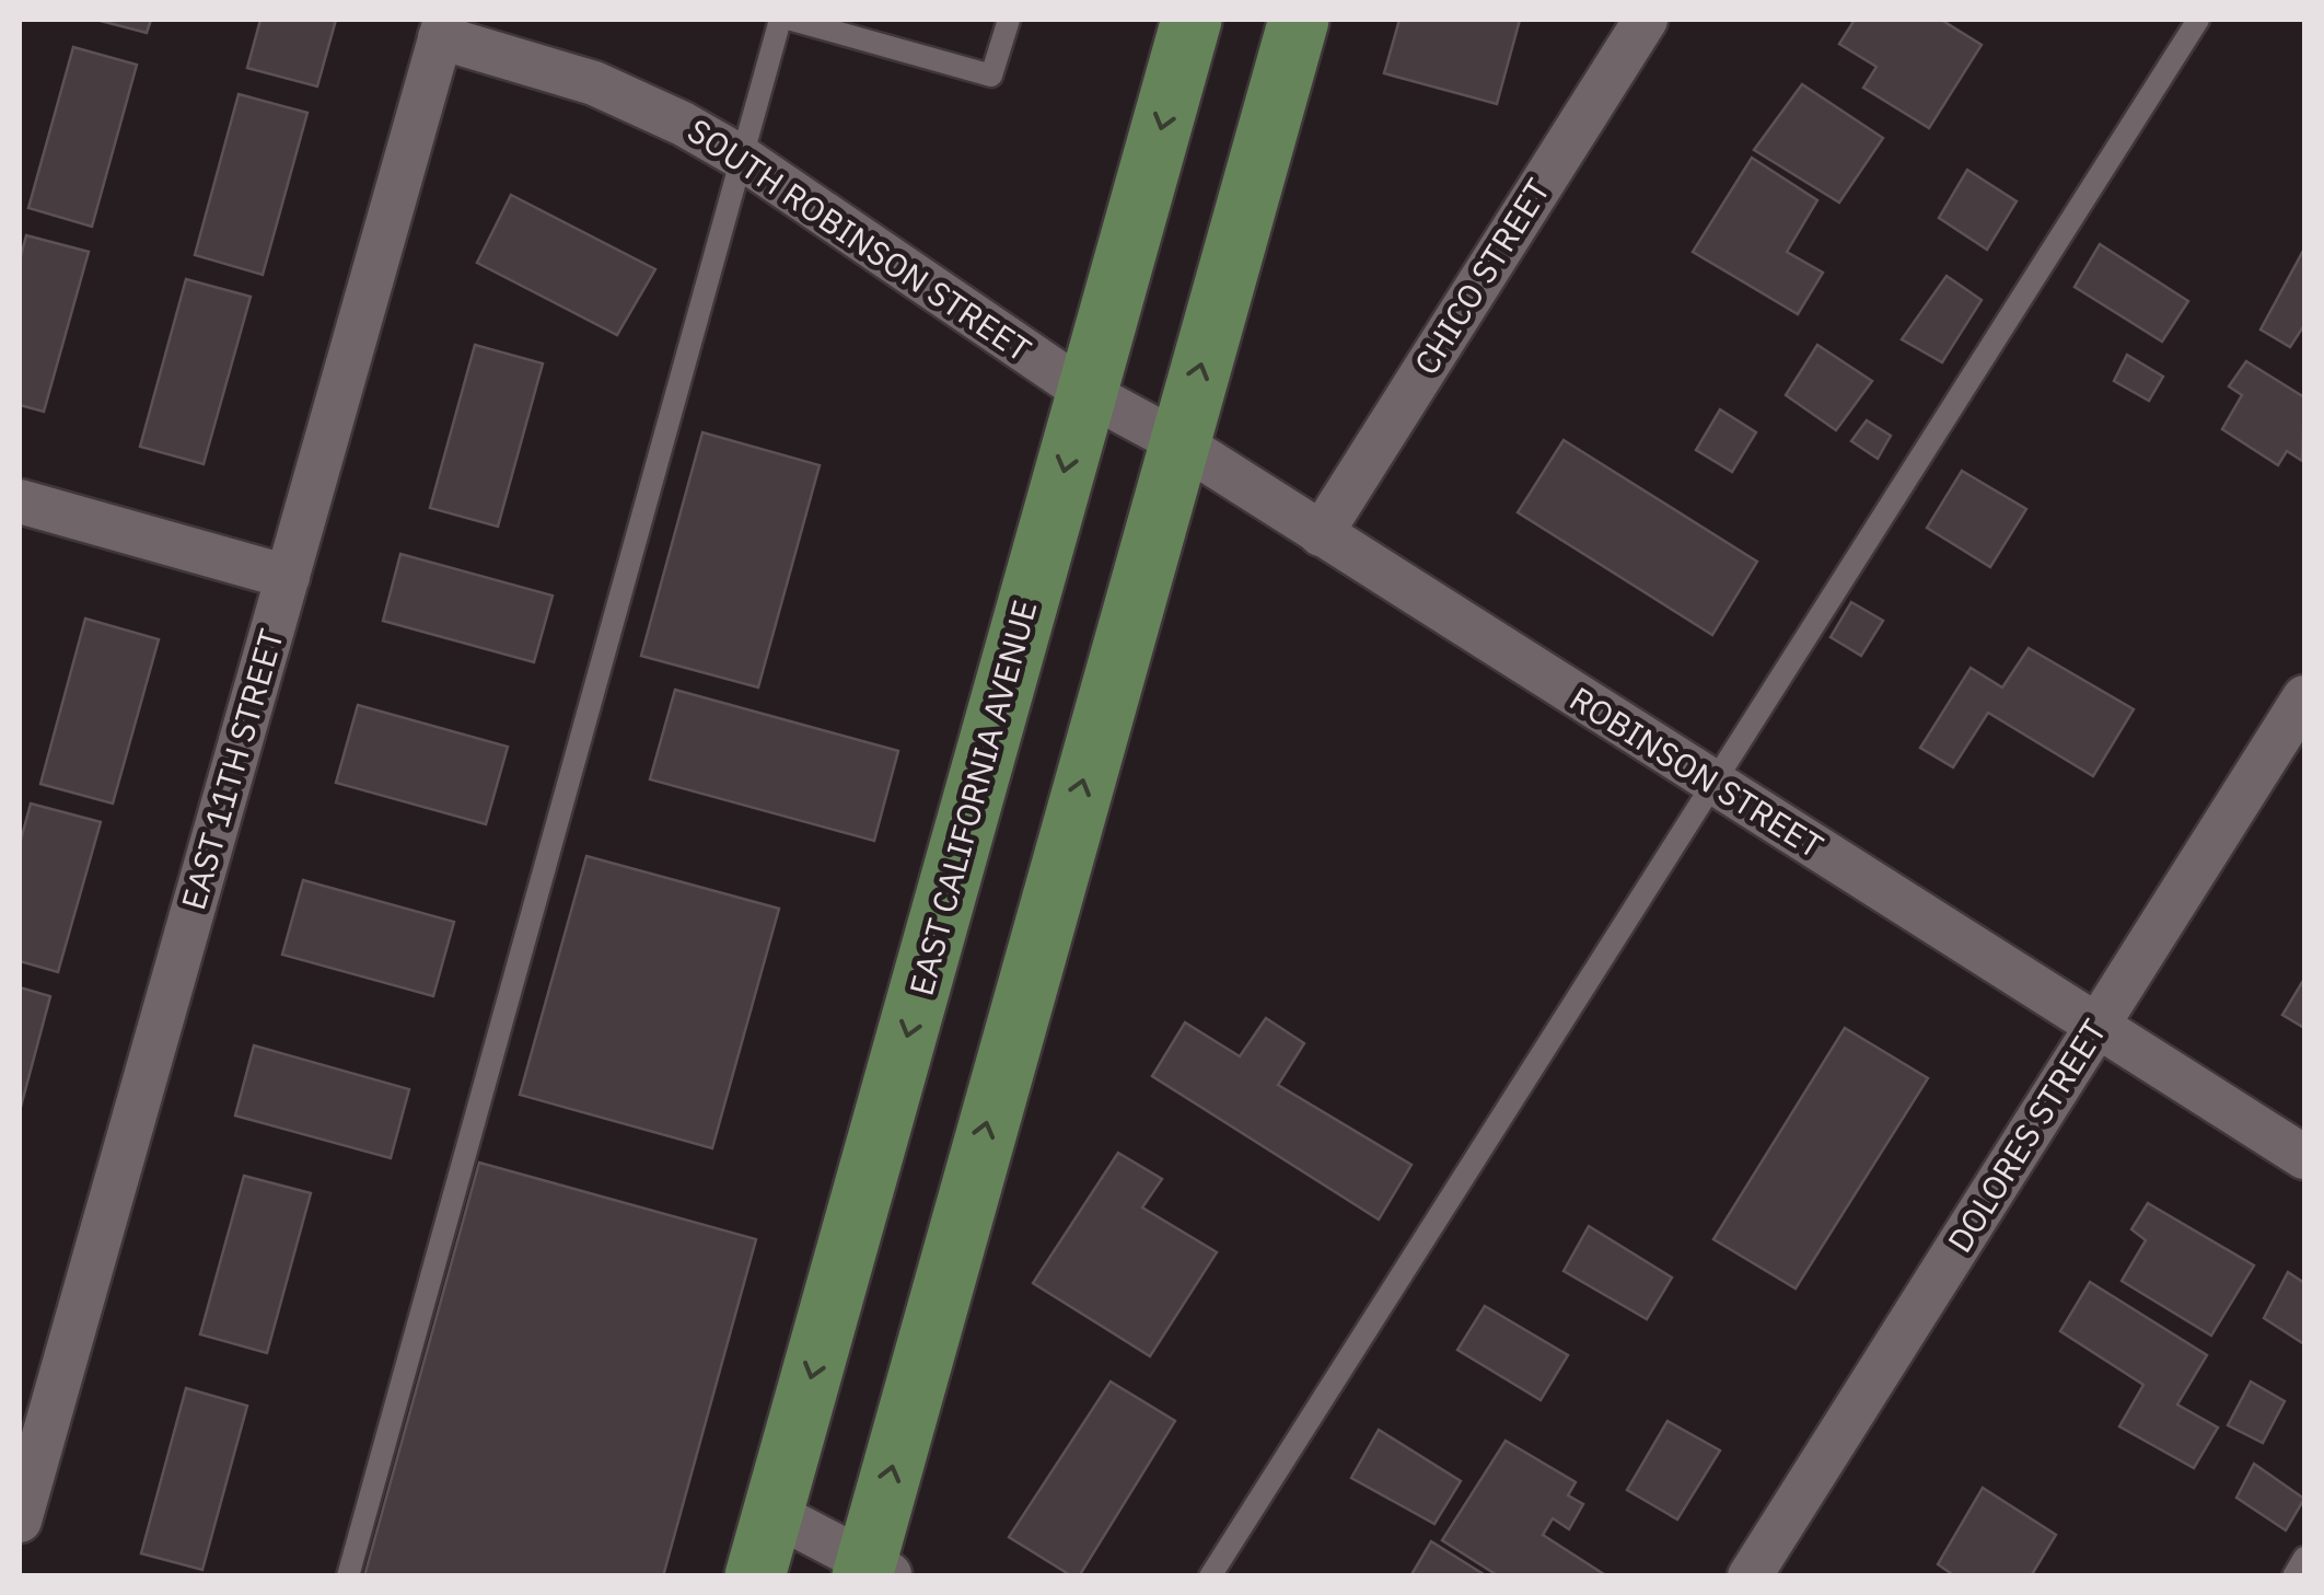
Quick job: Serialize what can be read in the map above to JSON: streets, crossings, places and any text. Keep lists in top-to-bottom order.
{
  "streets": {
    "main road": ["EAST CALIFORNIA AVENUE"],
    "street": [
      "SOUTH ROBINSON STREET",
      "CHICO STREET",
      "EAST 11TH STREET",
      "ROBINSON STREET",
      "DOLORES STREET"
    ]
  },
  "crossings": [
    ["SOUTH ROBINSON STREET", "EAST 11TH STREET"],
    ["SOUTH ROBINSON STREET", "ROBINSON STREET"],
    ["SOUTH ROBINSON STREET", "EAST CALIFORNIA AVENUE"],
    ["CHICO STREET", "ROBINSON STREET"],
    ["ROBINSON STREET", "EAST CALIFORNIA AVENUE"],
    ["ROBINSON STREET", "DOLORES STREET"]
  ]
}
